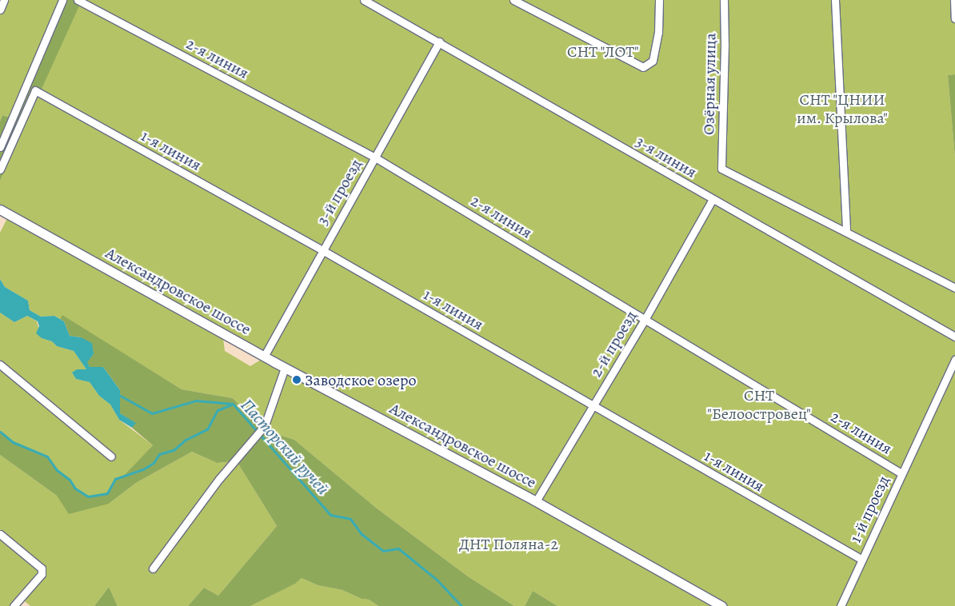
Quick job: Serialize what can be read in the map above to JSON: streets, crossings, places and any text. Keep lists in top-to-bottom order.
{
  "streets": {
    "street": [
      "2-я линия",
      "Озёрная улица",
      "1-я линия",
      "3-я линия",
      "3-й проезд",
      "Александровское шоссе",
      "2-й проезд",
      "1-й проезд"
    ]
  },
  "crossings": [
    ["2-я линия", "3-й проезд"],
    ["2-я линия", "2-й проезд"],
    ["2-я линия", "1-й проезд"],
    ["1-я линия", "3-й проезд"],
    ["1-я линия", "2-й проезд"],
    ["1-я линия", "1-й проезд"],
    ["3-я линия", "3-й проезд"],
    ["3-я линия", "2-й проезд"],
    ["3-й проезд", "Александровское шоссе"],
    ["Александровское шоссе", "2-й проезд"]
  ],
  "water": ["Пасторский ручей"],
  "parks": [
    "СНТ \"ЛОТ\"",
    "СНТ \"ЦНИИ им. Крылова\"",
    "СНТ \"Белоостровец\"",
    "ДНТ Поляна-2"
  ],
  "places": ["Заводское озеро"]
}
